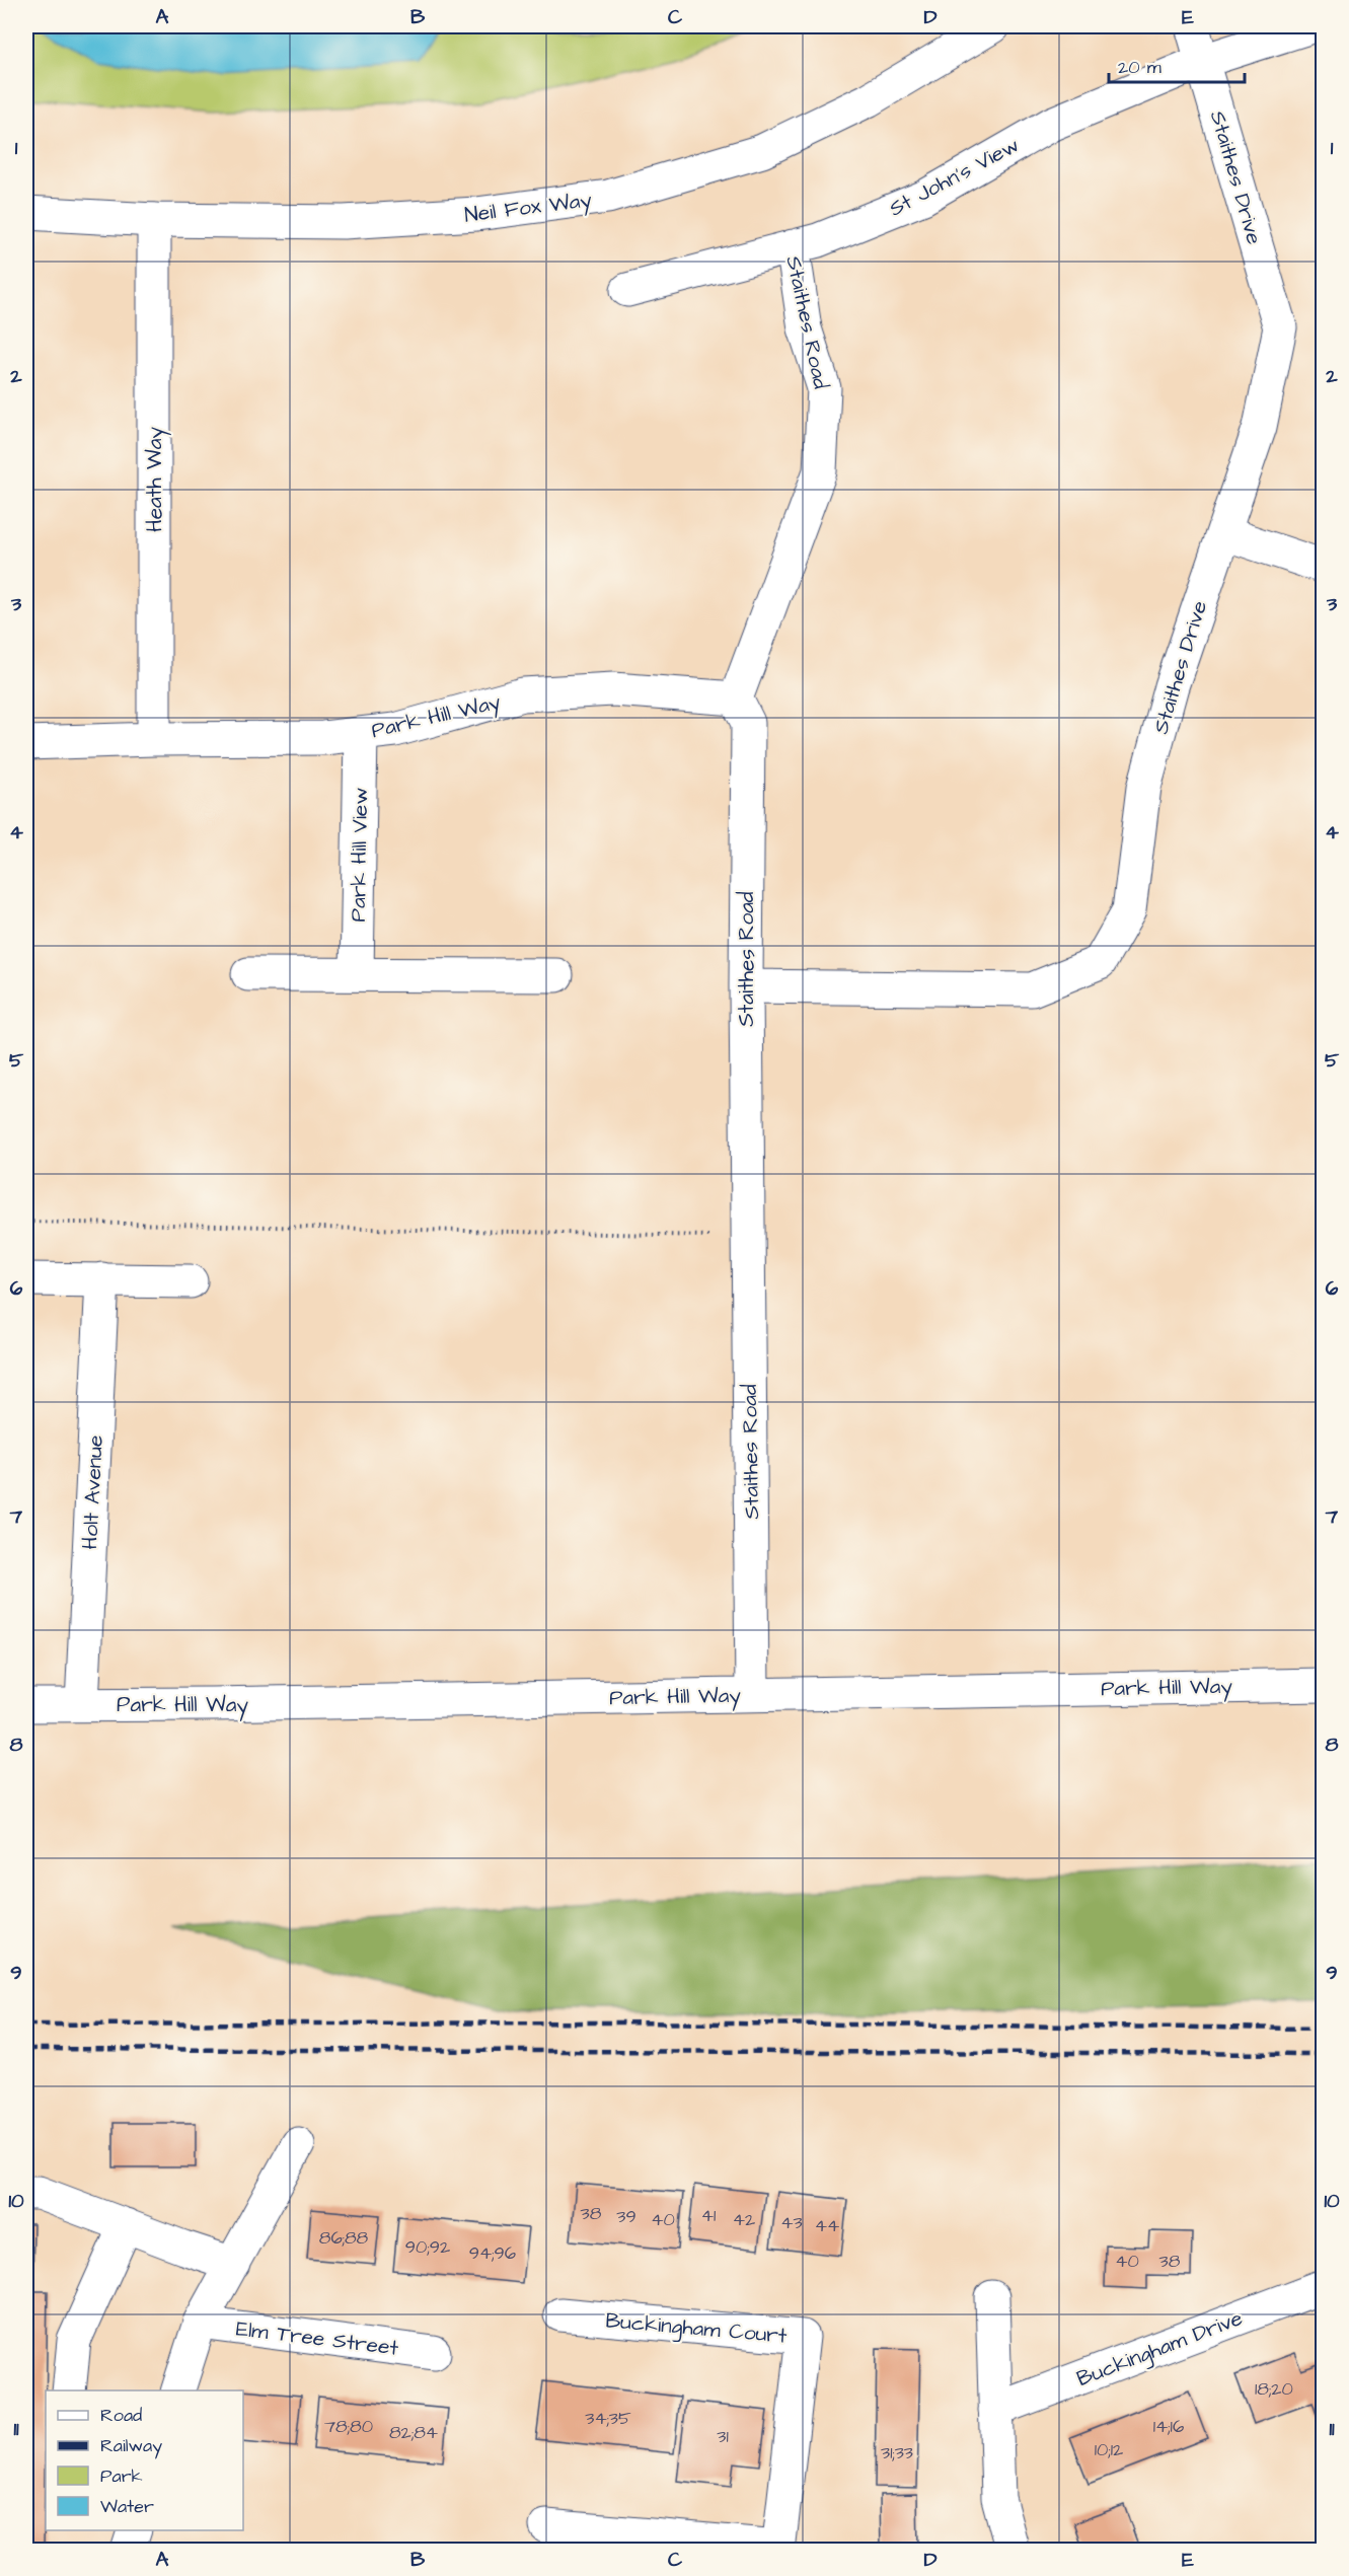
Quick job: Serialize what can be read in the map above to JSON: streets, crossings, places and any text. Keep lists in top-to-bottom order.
{
  "streets": {
    "street": [
      "St John's View",
      "Staithes Drive",
      "Neil Fox Way",
      "Staithes Road",
      "Heath Way",
      "Park Hill Way",
      "Park Hill View",
      "Holt Avenue",
      "Buckingham Court",
      "Elm Tree Street",
      "Buckingham Drive"
    ]
  },
  "crossings": [
    ["St John's View", "Staithes Drive"],
    ["St John's View", "Staithes Road"],
    ["Staithes Drive", "Staithes Road"],
    ["Neil Fox Way", "Heath Way"],
    ["Staithes Road", "Park Hill Way"],
    ["Heath Way", "Park Hill Way"],
    ["Park Hill Way", "Park Hill View"],
    ["Park Hill Way", "Holt Avenue"]
  ],
  "house_numbers": [
    "38",
    "41",
    "39",
    "40",
    "42",
    "43",
    "44",
    "86;88",
    "90;92",
    "94;96",
    "40",
    "38",
    "18;20",
    "34;35",
    "78;80",
    "14;16",
    "82;84",
    "31",
    "10;12",
    "31;33"
  ],
  "legend": [
    "Road",
    "Railway",
    "Park",
    "Water"
  ],
  "scale_bar": "20 m",
  "grid": {
    "columns": [
      "A",
      "B",
      "C",
      "D",
      "E"
    ],
    "rows": [
      "1",
      "2",
      "3",
      "4",
      "5",
      "6",
      "7",
      "8",
      "9",
      "10",
      "11"
    ]
  }
}
